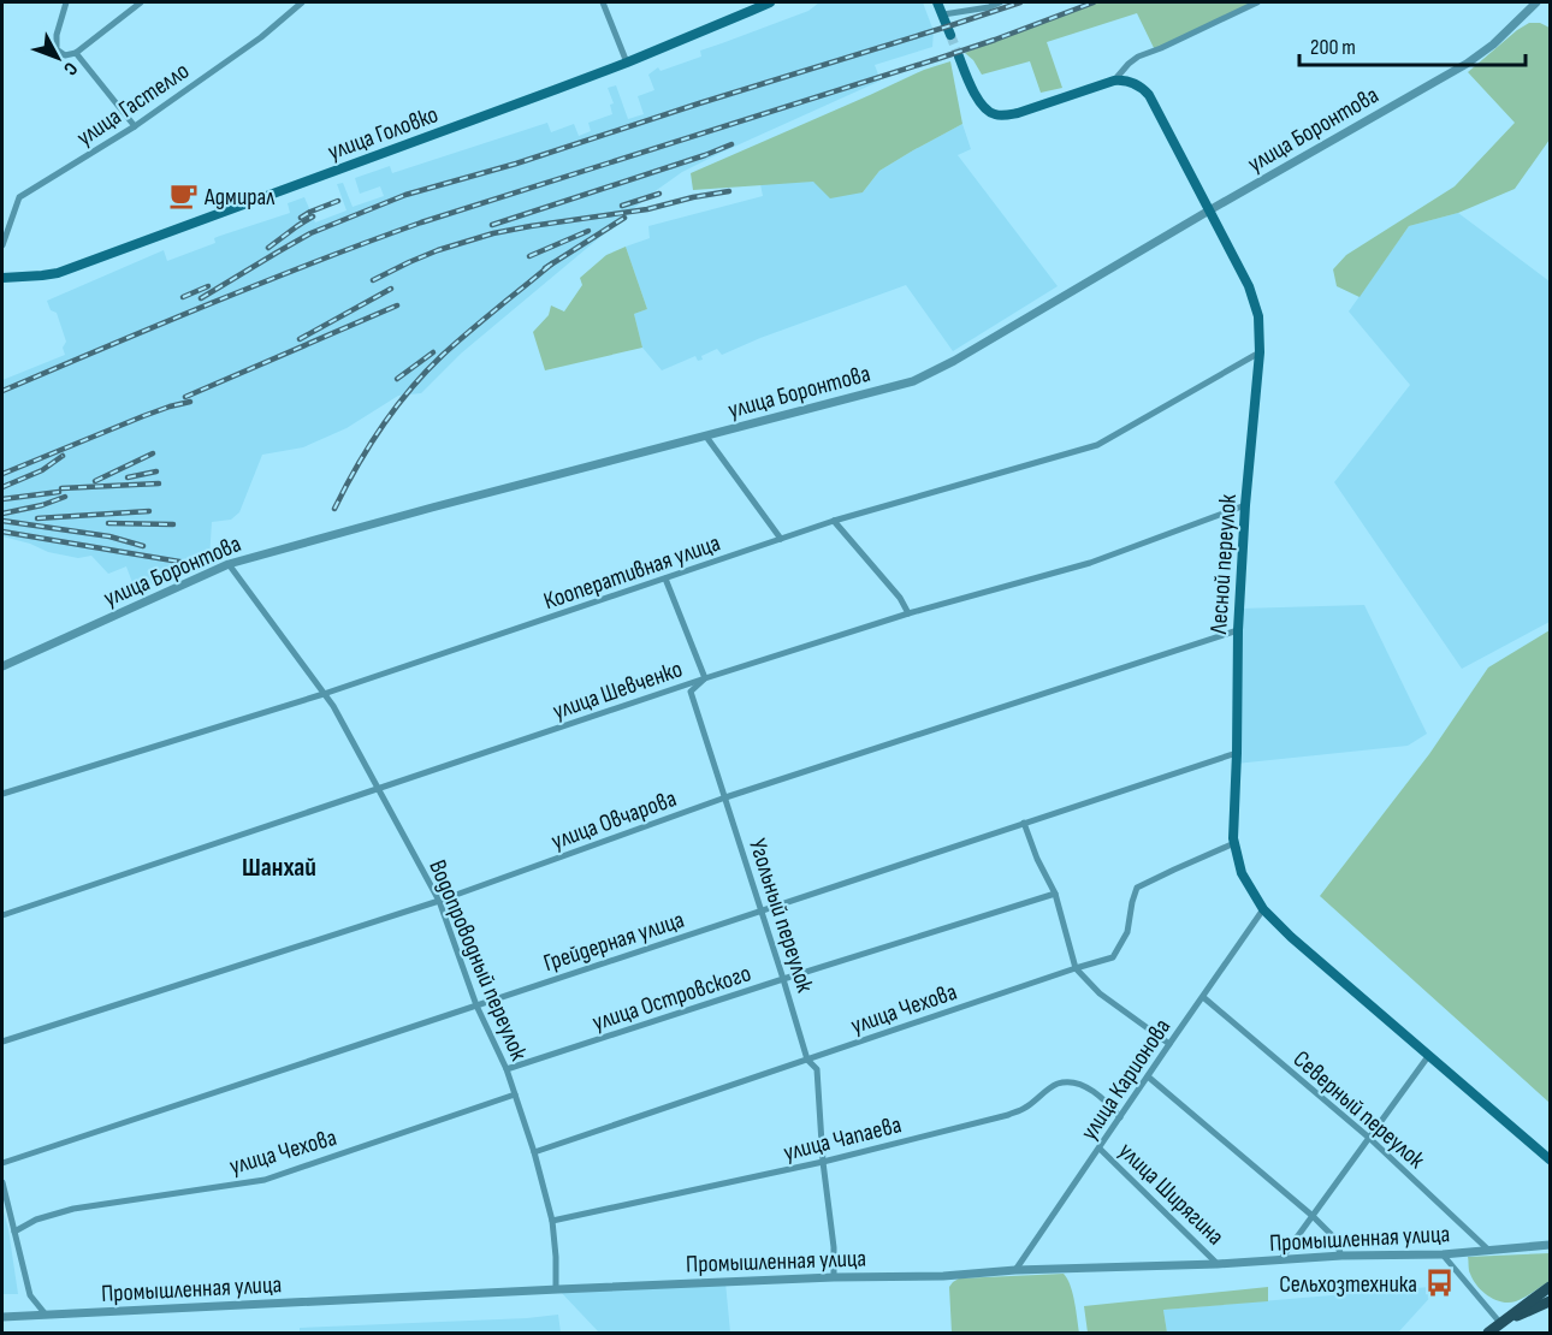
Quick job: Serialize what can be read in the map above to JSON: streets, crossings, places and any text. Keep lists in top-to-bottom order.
{
  "streets": {
    "main road": ["улица Головко", "Лесной переулок"],
    "street": [
      "улица Гастелло",
      "улица Боронтова",
      "Кооперативная улица",
      "улица Шевченко",
      "улица Овчарова",
      "Угольный переулок",
      "Грейдерная улица",
      "Водопроводный переулок",
      "улица Островского",
      "улица Чехова",
      "улица Карионова",
      "Северный переулок",
      "улица Чапаева",
      "улица Ширягина",
      "Промышленная улица"
    ]
  },
  "crossings": [
    ["улица Боронтова", "Лесной переулок"],
    ["улица Боронтова", "Водопроводный переулок"],
    ["Лесной переулок", "Кооперативная улица"],
    ["Лесной переулок", "улица Шевченко"],
    ["Лесной переулок", "улица Овчарова"],
    ["Лесной переулок", "Грейдерная улица"],
    ["Лесной переулок", "улица Чехова"],
    ["Лесной переулок", "улица Карионова"],
    ["Кооперативная улица", "Водопроводный переулок"],
    ["улица Шевченко", "Угольный переулок"],
    ["улица Шевченко", "Водопроводный переулок"],
    ["улица Овчарова", "Угольный переулок"],
    ["улица Овчарова", "Водопроводный переулок"],
    ["Угольный переулок", "Грейдерная улица"],
    ["Угольный переулок", "улица Островского"],
    ["Угольный переулок", "улица Чехова"],
    ["Угольный переулок", "улица Чапаева"],
    ["Угольный переулок", "Промышленная улица"],
    ["Грейдерная улица", "Водопроводный переулок"],
    ["Водопроводный переулок", "улица Островского"],
    ["Водопроводный переулок", "улица Чехова"],
    ["Водопроводный переулок", "улица Чапаева"],
    ["Водопроводный переулок", "Промышленная улица"],
    ["улица Карионова", "Северный переулок"],
    ["улица Карионова", "улица Чапаева"],
    ["улица Карионова", "улица Ширягина"],
    ["улица Карионова", "Промышленная улица"],
    ["Северный переулок", "Промышленная улица"],
    ["улица Ширягина", "Промышленная улица"]
  ],
  "districts": ["Шанхай"],
  "places": {
    "cafe": ["Адмирал"],
    "bus stop": ["Сельхозтехника"]
  },
  "scale_bar": "200 m",
  "north": "bottom right"
}
